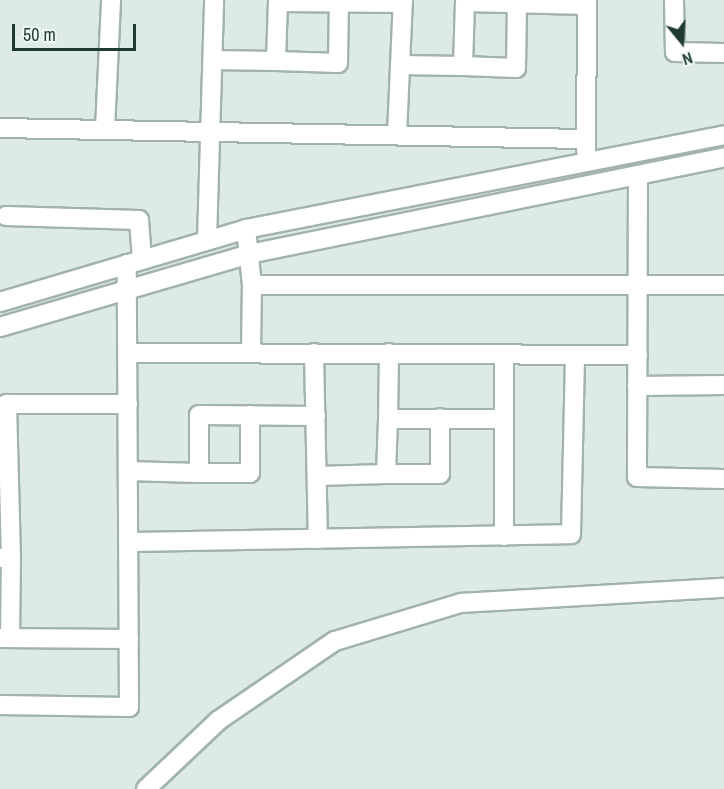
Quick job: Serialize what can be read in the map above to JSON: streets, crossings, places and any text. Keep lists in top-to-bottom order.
{
  "scale_bar": "50 m",
  "north": "bottom"
}
